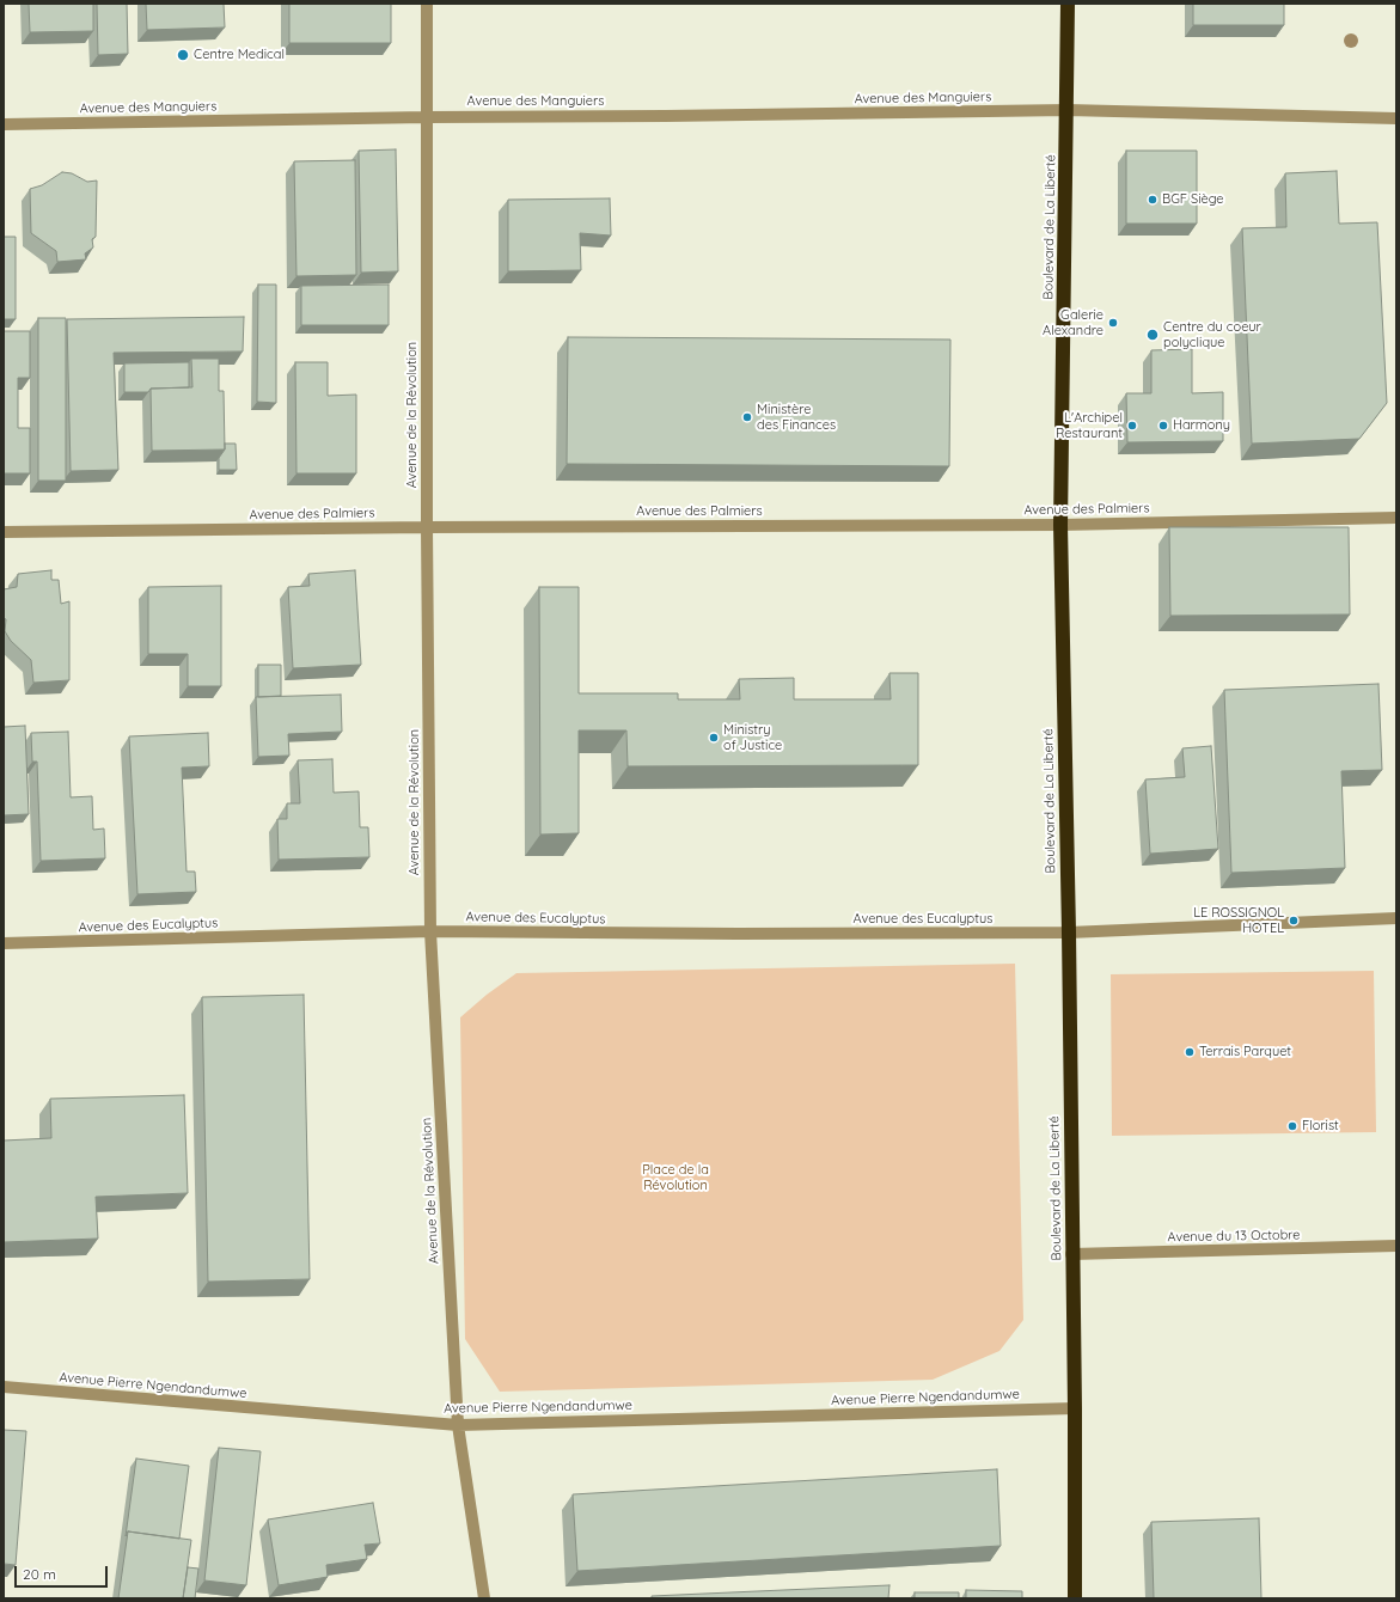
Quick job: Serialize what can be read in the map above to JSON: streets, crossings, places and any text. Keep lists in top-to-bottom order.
{
  "streets": {
    "highway": ["Boulevard de La Liberté"],
    "street": [
      "Avenue des Manguiers",
      "Avenue de la Révolution",
      "Avenue des Palmiers",
      "Avenue des Eucalyptus",
      "Avenue du 13 Octobre",
      "Avenue Pierre Ngendandumwe"
    ]
  },
  "crossings": [
    ["Avenue des Manguiers", "Boulevard de La Liberté"],
    ["Avenue des Manguiers", "Avenue de la Révolution"],
    ["Boulevard de La Liberté", "Avenue des Palmiers"],
    ["Boulevard de La Liberté", "Avenue des Eucalyptus"],
    ["Boulevard de La Liberté", "Avenue du 13 Octobre"],
    ["Boulevard de La Liberté", "Avenue Pierre Ngendandumwe"],
    ["Avenue de la Révolution", "Avenue des Palmiers"],
    ["Avenue de la Révolution", "Avenue des Eucalyptus"],
    ["Avenue de la Révolution", "Avenue Pierre Ngendandumwe"]
  ],
  "parks": ["Place de la Révolution"],
  "places": [
    "Centre Medical",
    "BGF Siège",
    "Galerie Alexandre",
    "Centre du coeur polyclique",
    "Ministère des Finances",
    "L'Archipel Restaurant",
    "Harmony",
    "Ministry of Justice",
    "LE ROSSIGNOL HOTEL",
    "Terrais Parquet",
    "Florist"
  ],
  "scale_bar": "20 m"
}
